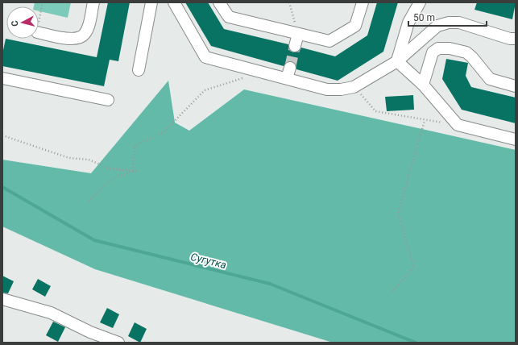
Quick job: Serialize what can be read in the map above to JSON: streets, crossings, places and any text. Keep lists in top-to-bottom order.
{
  "water": ["Сугутка"],
  "scale_bar": "50 m",
  "north": "left"
}
